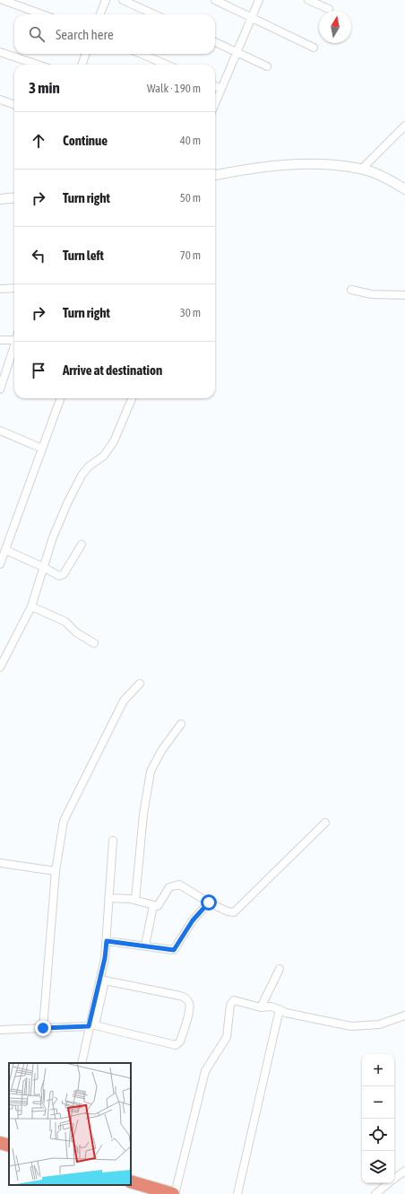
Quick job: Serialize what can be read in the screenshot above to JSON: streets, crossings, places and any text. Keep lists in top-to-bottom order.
{
  "north": "top",
  "page": {
    "search": "Search here",
    "heading": ["3 min", "Walk · 190 m"],
    "list": [
      ["Continue", "40 m"],
      ["Turn right", "50 m"],
      ["Turn left", "70 m"],
      ["Turn right", "30 m"],
      "Arrive at destination"
    ],
    "map_buttons": ["+", "−"]
  }
}
